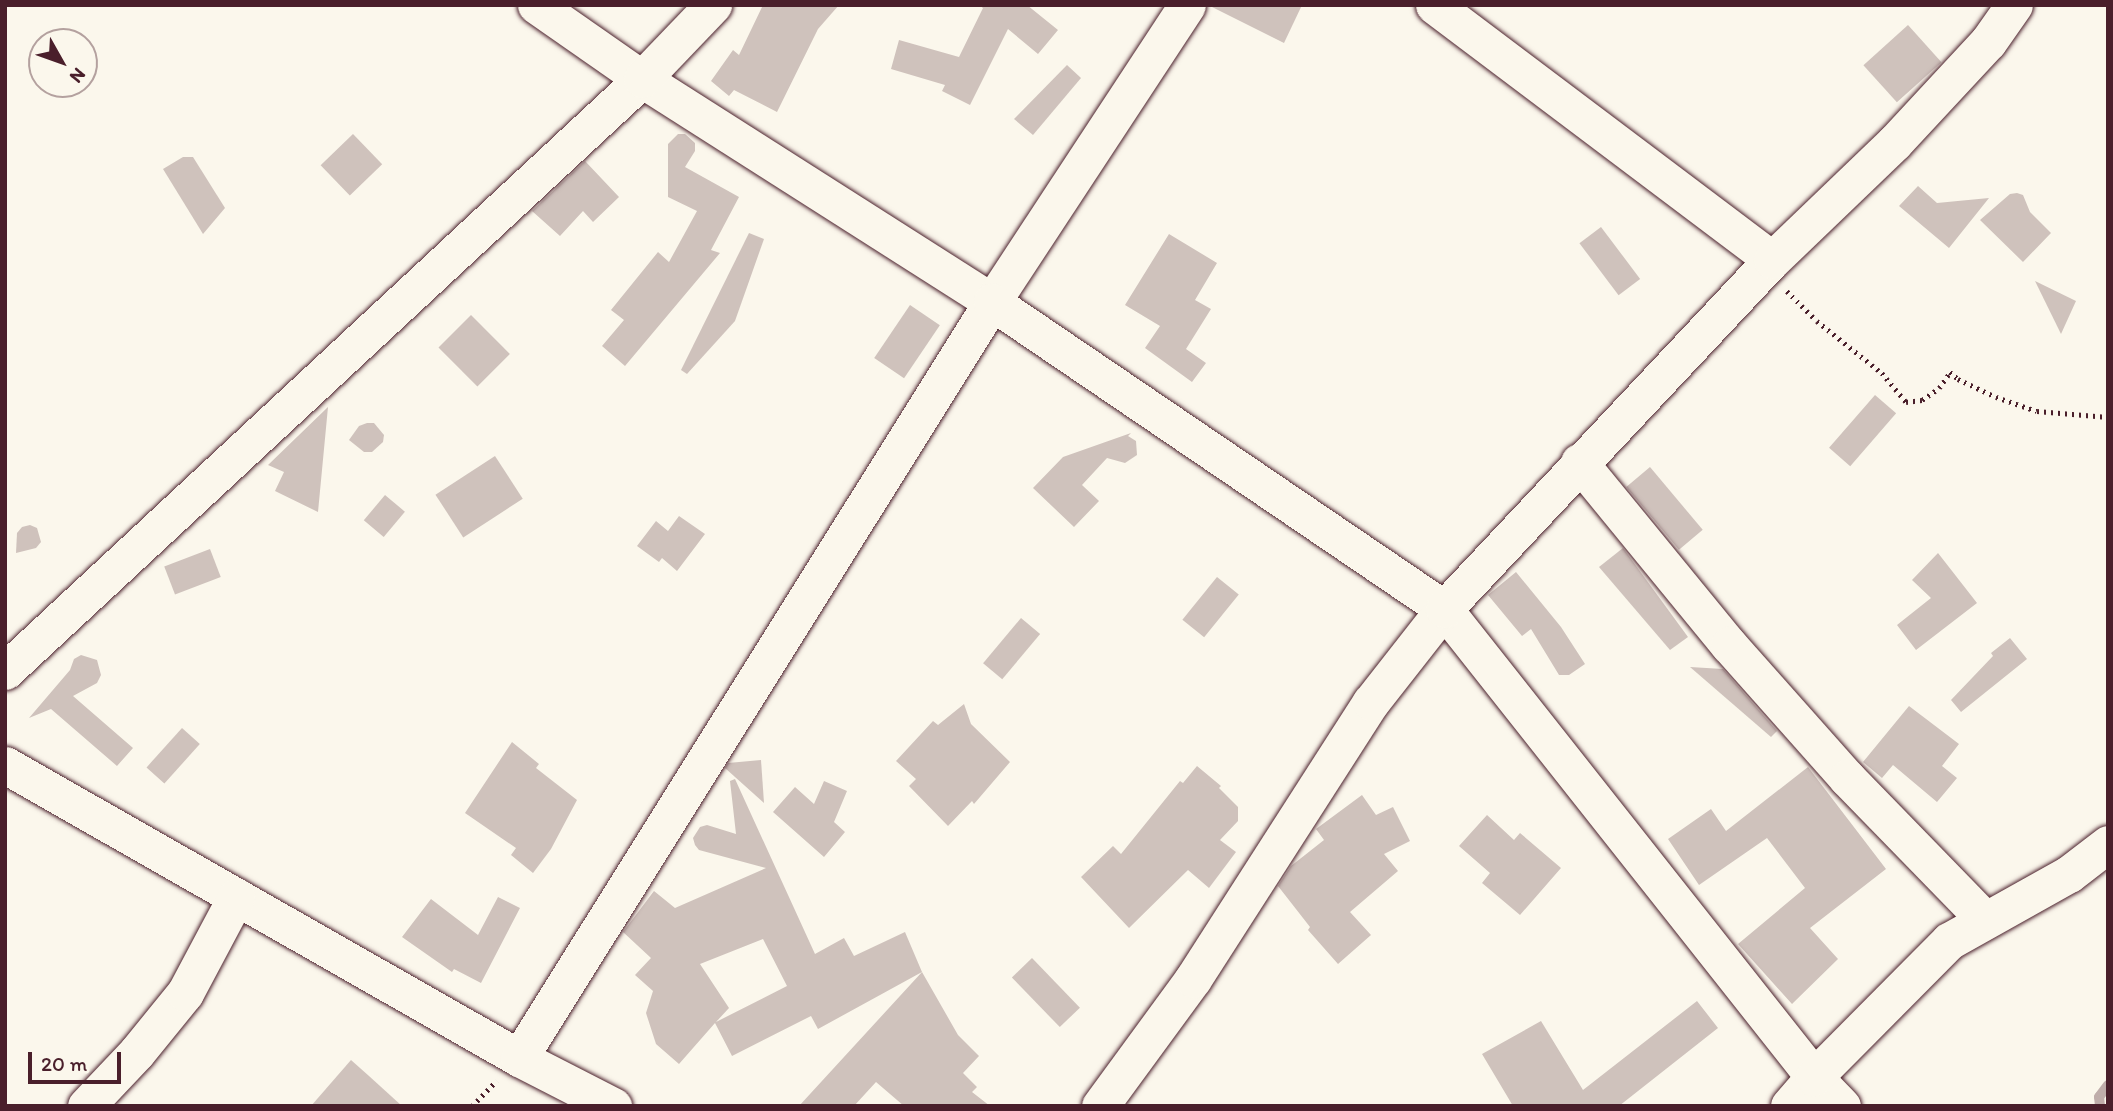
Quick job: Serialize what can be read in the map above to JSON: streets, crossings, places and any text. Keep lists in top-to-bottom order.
{
  "scale_bar": "20 m",
  "north": "bottom right"
}
